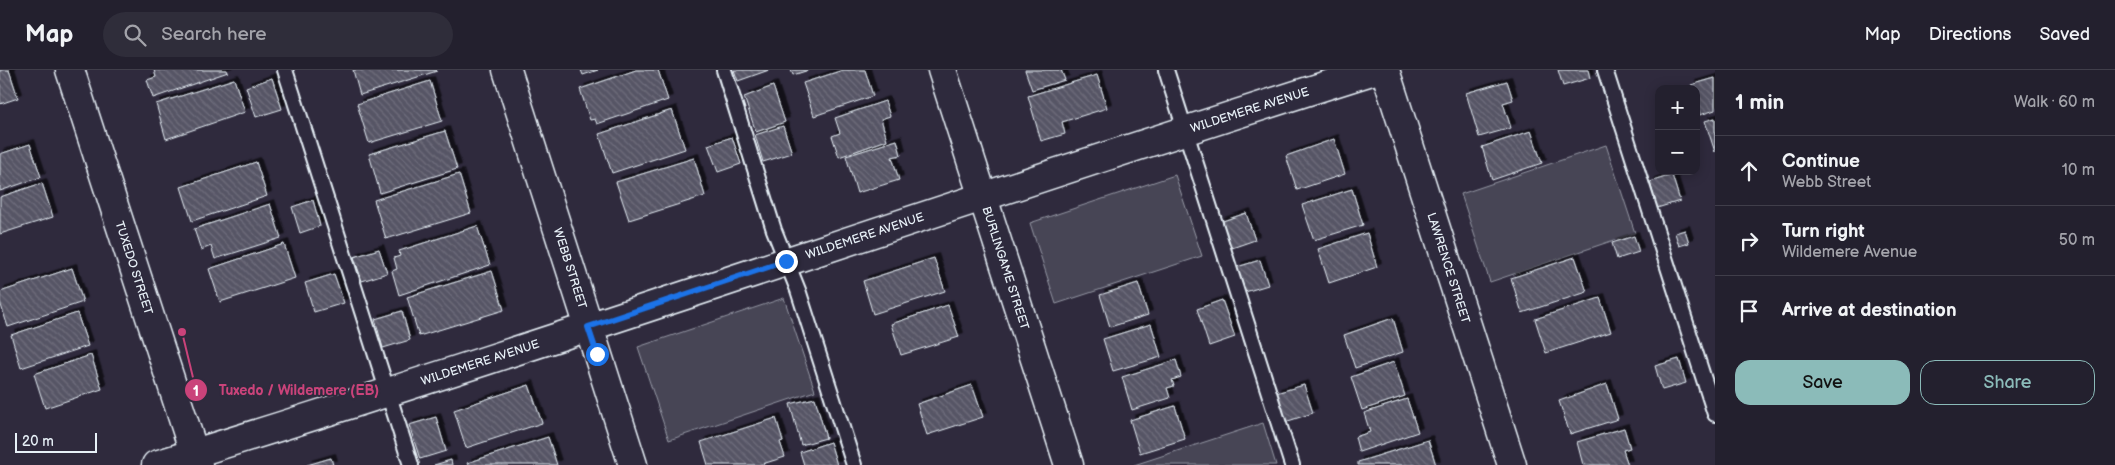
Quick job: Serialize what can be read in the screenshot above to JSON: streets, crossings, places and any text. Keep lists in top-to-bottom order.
{
  "streets": {
    "street": [
      "WILDEMERE AVENUE",
      "TUXEDO STREET",
      "BURLINGAME STREET",
      "WEBB STREET",
      "LAWRENCE STREET"
    ]
  },
  "crossings": [
    ["WILDEMERE AVENUE", "TUXEDO STREET"],
    ["WILDEMERE AVENUE", "BURLINGAME STREET"],
    ["WILDEMERE AVENUE", "WEBB STREET"]
  ],
  "places": ["Tuxedo / Wildemere (EB)"],
  "scale_bar": "20 m",
  "page": {
    "header": "Map",
    "search": "Search here",
    "nav": ["Map", "Directions", "Saved"],
    "heading": ["1 min", "Walk · 60 m"],
    "map_buttons": ["+", "−"],
    "list": [
      ["Continue", "Webb Street", "10 m"],
      ["Turn right", "Wildemere Avenue", "50 m"],
      "Arrive at destination"
    ],
    "buttons": ["Save", "Share"],
    "scale": "20 m"
  }
}
